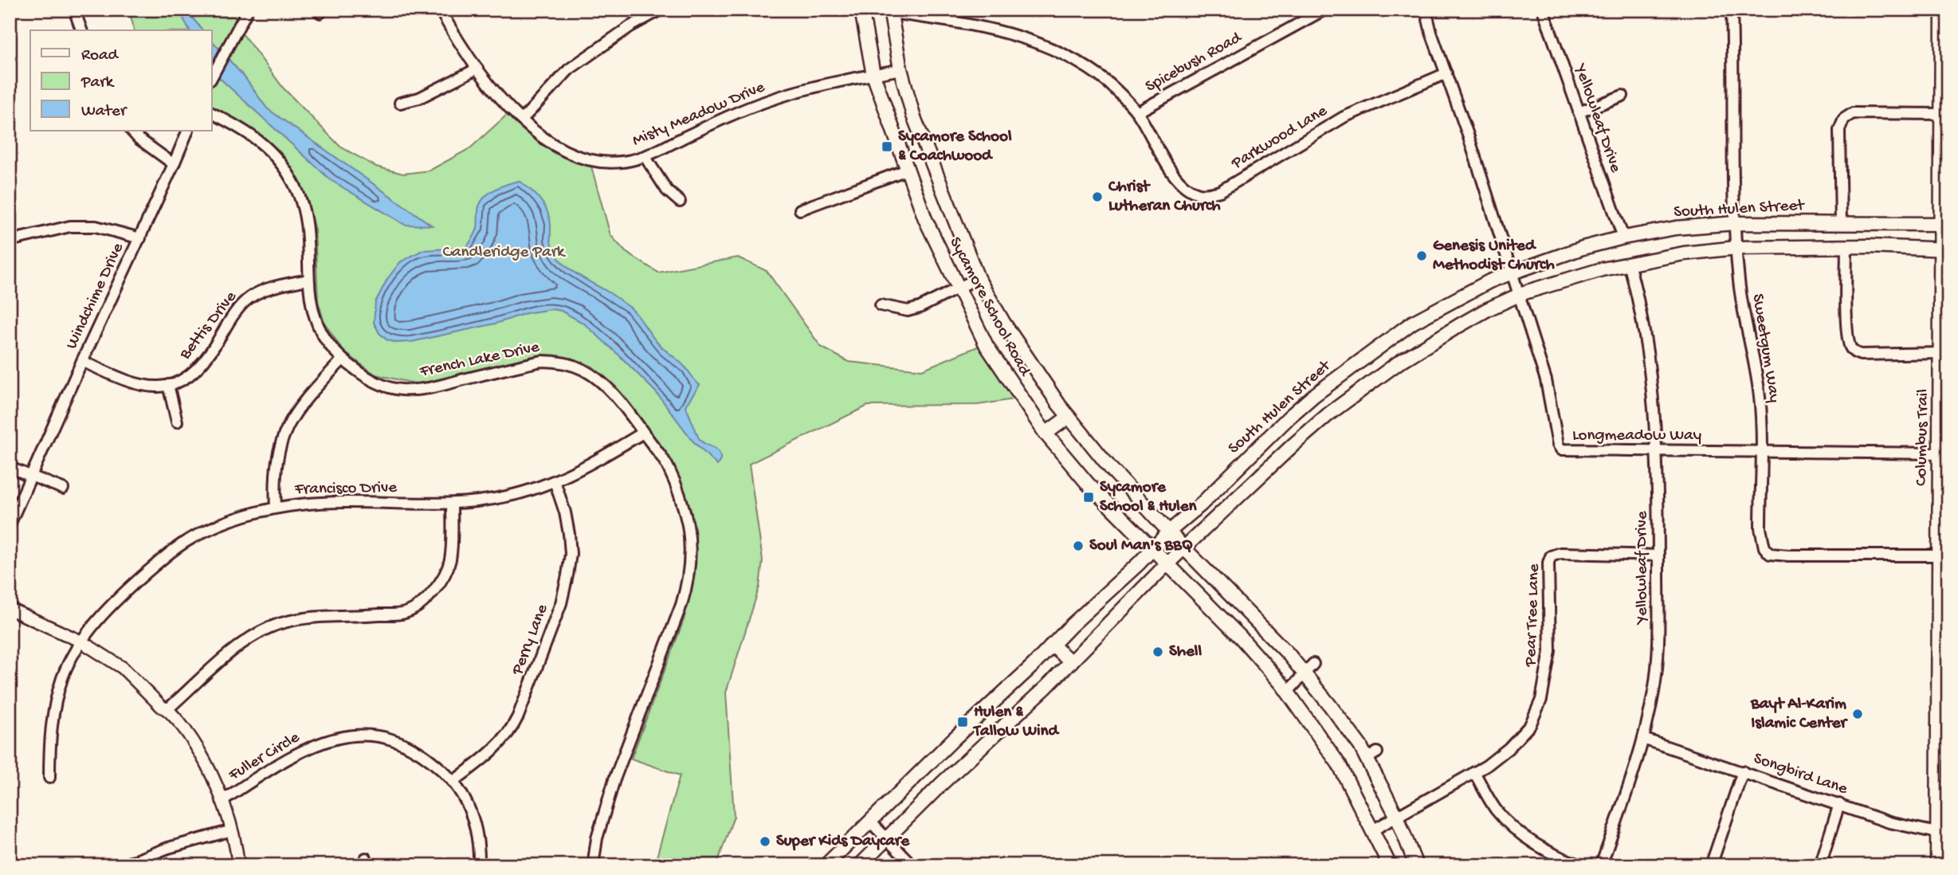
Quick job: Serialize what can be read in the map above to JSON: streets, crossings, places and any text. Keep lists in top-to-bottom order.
{
  "streets": {
    "main road": ["South Hulen Street", "Sycamore School Road"],
    "street": [
      "Spicebush Road",
      "Misty Meadow Drive",
      "Yellowleaf Drive",
      "Parkwood Lane",
      "Windchime Drive",
      "Bettis Drive",
      "Sweetgum Way",
      "French Lake Drive",
      "Longmeadow Way",
      "Columbus Trail",
      "Francisco Drive",
      "Pear Tree Lane",
      "Perry Lane",
      "Fuller Circle",
      "Songbird Lane"
    ]
  },
  "crossings": [
    ["Spicebush Road", "Parkwood Lane"],
    ["Misty Meadow Drive", "Sycamore School Road"],
    ["Yellowleaf Drive", "South Hulen Street"],
    ["Yellowleaf Drive", "Longmeadow Way"],
    ["Yellowleaf Drive", "Pear Tree Lane"],
    ["Yellowleaf Drive", "Songbird Lane"],
    ["Parkwood Lane", "Sycamore School Road"],
    ["Parkwood Lane", "Longmeadow Way"],
    ["South Hulen Street", "Sycamore School Road"],
    ["South Hulen Street", "Sweetgum Way"],
    ["South Hulen Street", "Longmeadow Way"],
    ["South Hulen Street", "Columbus Trail"],
    ["Windchime Drive", "Bettis Drive"],
    ["Sycamore School Road", "Pear Tree Lane"],
    ["Bettis Drive", "French Lake Drive"],
    ["Sweetgum Way", "Longmeadow Way"],
    ["Sweetgum Way", "Columbus Trail"],
    ["French Lake Drive", "Francisco Drive"],
    ["Longmeadow Way", "Columbus Trail"],
    ["Columbus Trail", "Songbird Lane"],
    ["Francisco Drive", "Perry Lane"],
    ["Perry Lane", "Fuller Circle"]
  ],
  "parks": ["Candleridge Park"],
  "places": {
    "transit": ["Sycamore School & Coachwood", "Sycamore School & Hulen", "Hulen & Tallow Wind"],
    "other": [
      "Christ Lutheran Church",
      "Genesis United Methodist Church",
      "Soul Man's BBQ",
      "Shell",
      "Bayt Al-Karim Islamic Center",
      "Super Kids Daycare"
    ]
  },
  "legend": ["Road", "Park", "Water"]
}
